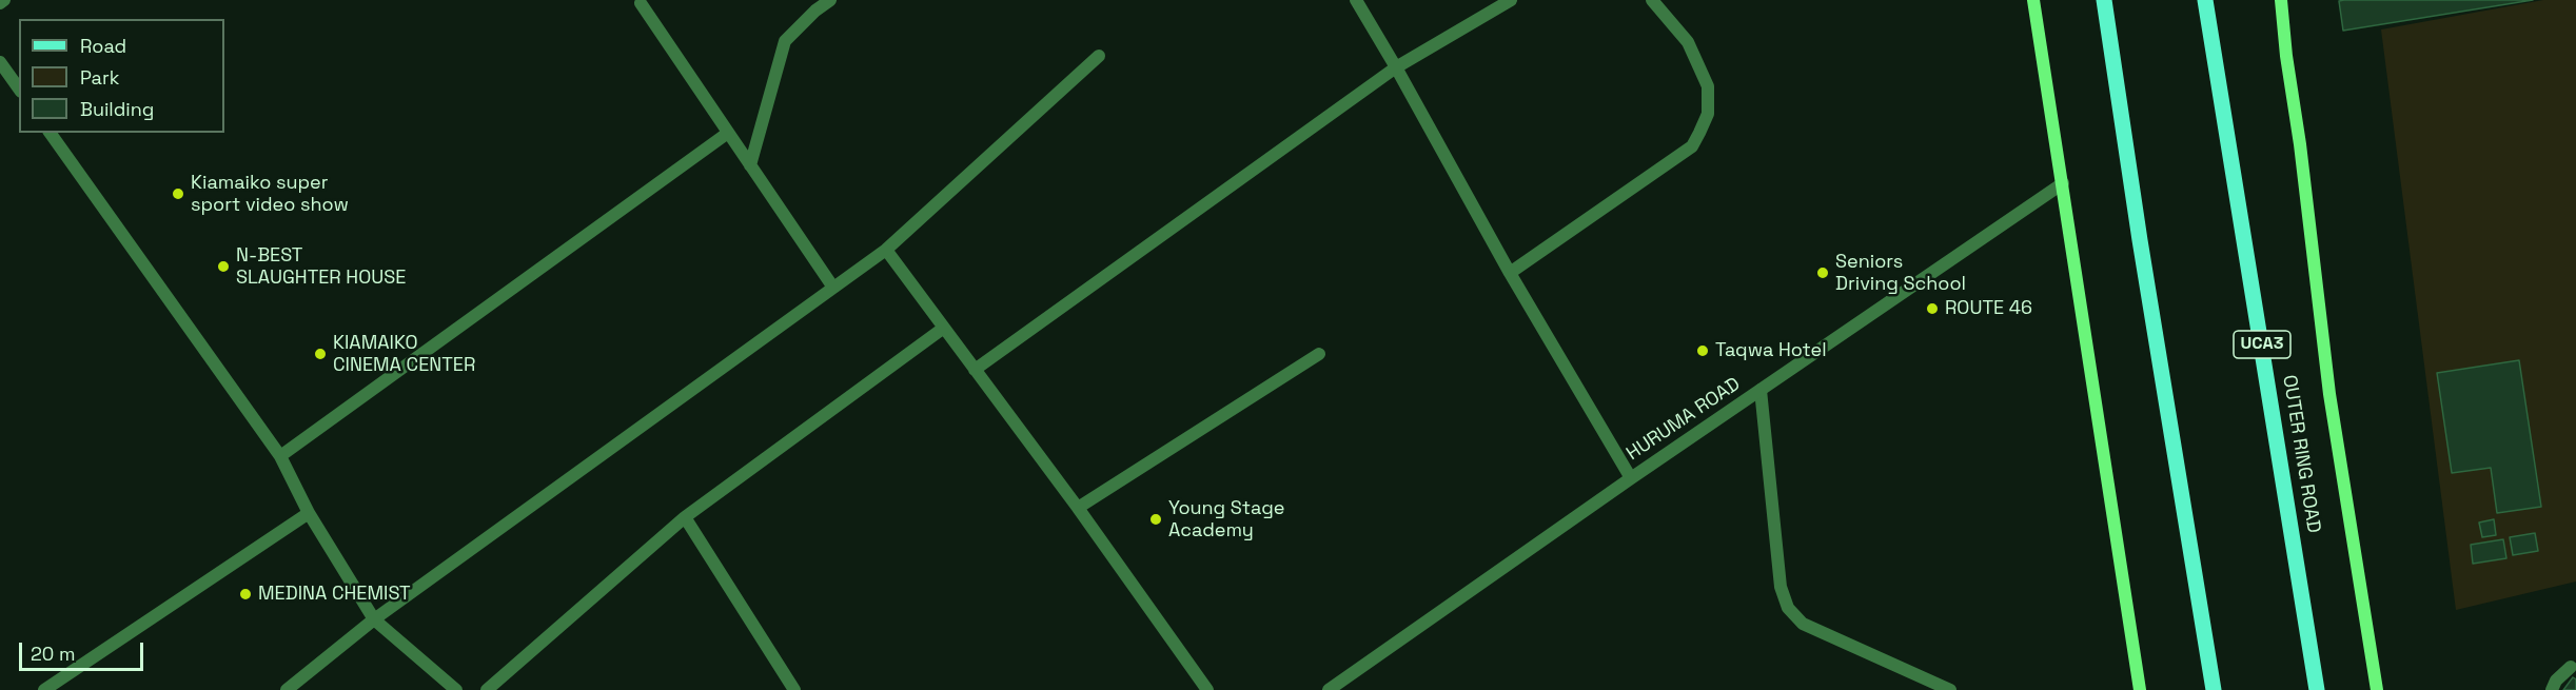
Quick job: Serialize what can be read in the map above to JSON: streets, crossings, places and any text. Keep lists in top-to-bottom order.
{
  "streets": {
    "main road": ["UCA3", "OUTER RING ROAD"],
    "street": ["HURUMA ROAD"]
  },
  "places": [
    "Kiamaiko super sport video show",
    "N-BEST SLAUGHTER HOUSE",
    "Seniors Driving School",
    "ROUTE 46",
    "Taqwa Hotel",
    "KIAMAIKO CINEMA CENTER",
    "Young Stage Academy",
    "MEDINA CHEMIST"
  ],
  "legend": ["Road", "Park", "Building"],
  "scale_bar": "20 m"
}
